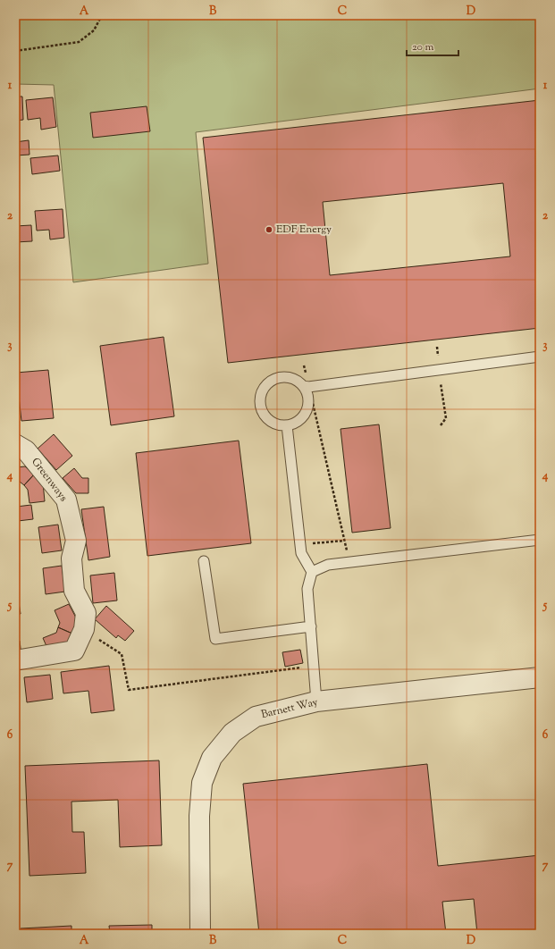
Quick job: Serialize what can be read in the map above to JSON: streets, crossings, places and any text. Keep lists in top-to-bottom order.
{
  "streets": {
    "street": ["Greenways", "Barnett Way"]
  },
  "places": ["EDF Energy"],
  "scale_bar": "20 m",
  "grid": {
    "columns": [
      "A",
      "B",
      "C",
      "D"
    ],
    "rows": [
      "1",
      "2",
      "3",
      "4",
      "5",
      "6",
      "7"
    ]
  }
}
